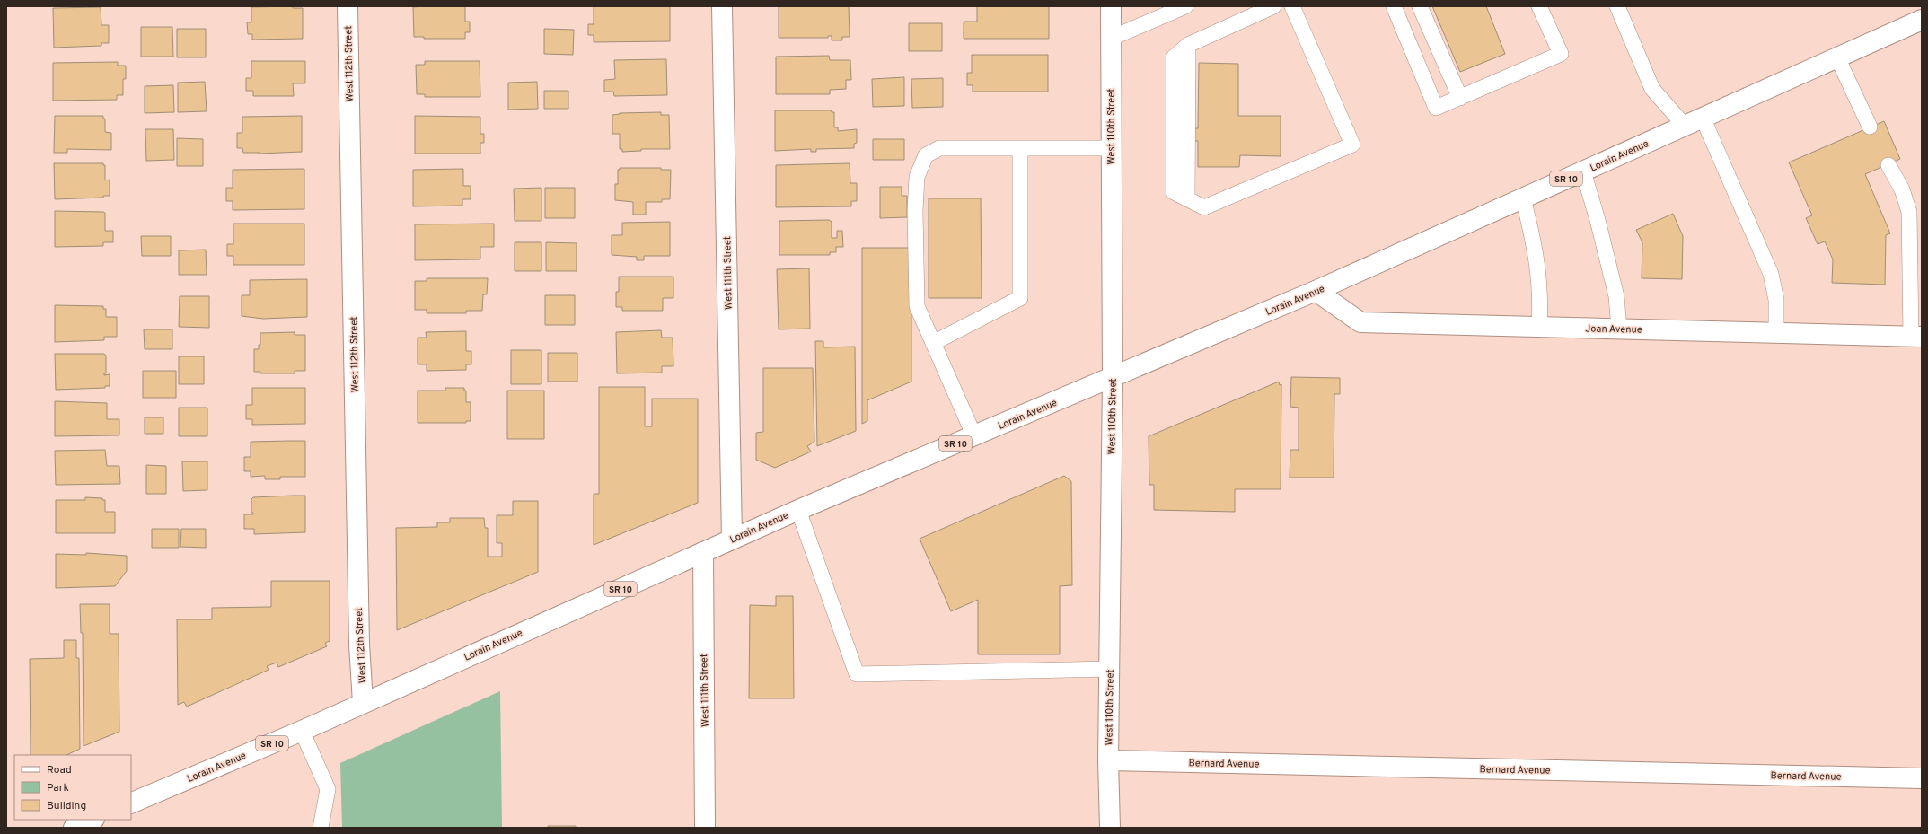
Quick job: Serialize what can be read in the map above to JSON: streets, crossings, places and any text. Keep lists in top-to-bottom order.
{
  "streets": {
    "street": [
      "West 112th Street",
      "West 110th Street",
      "Lorain Avenue",
      "SR 10",
      "West 111th Street",
      "Joan Avenue",
      "Bernard Avenue"
    ]
  },
  "crossings": [
    ["West 112th Street", "Lorain Avenue"],
    ["West 110th Street", "Lorain Avenue"],
    ["West 110th Street", "Bernard Avenue"],
    ["Lorain Avenue", "West 111th Street"],
    ["Lorain Avenue", "Joan Avenue"]
  ],
  "legend": ["Road", "Park", "Building"]
}
